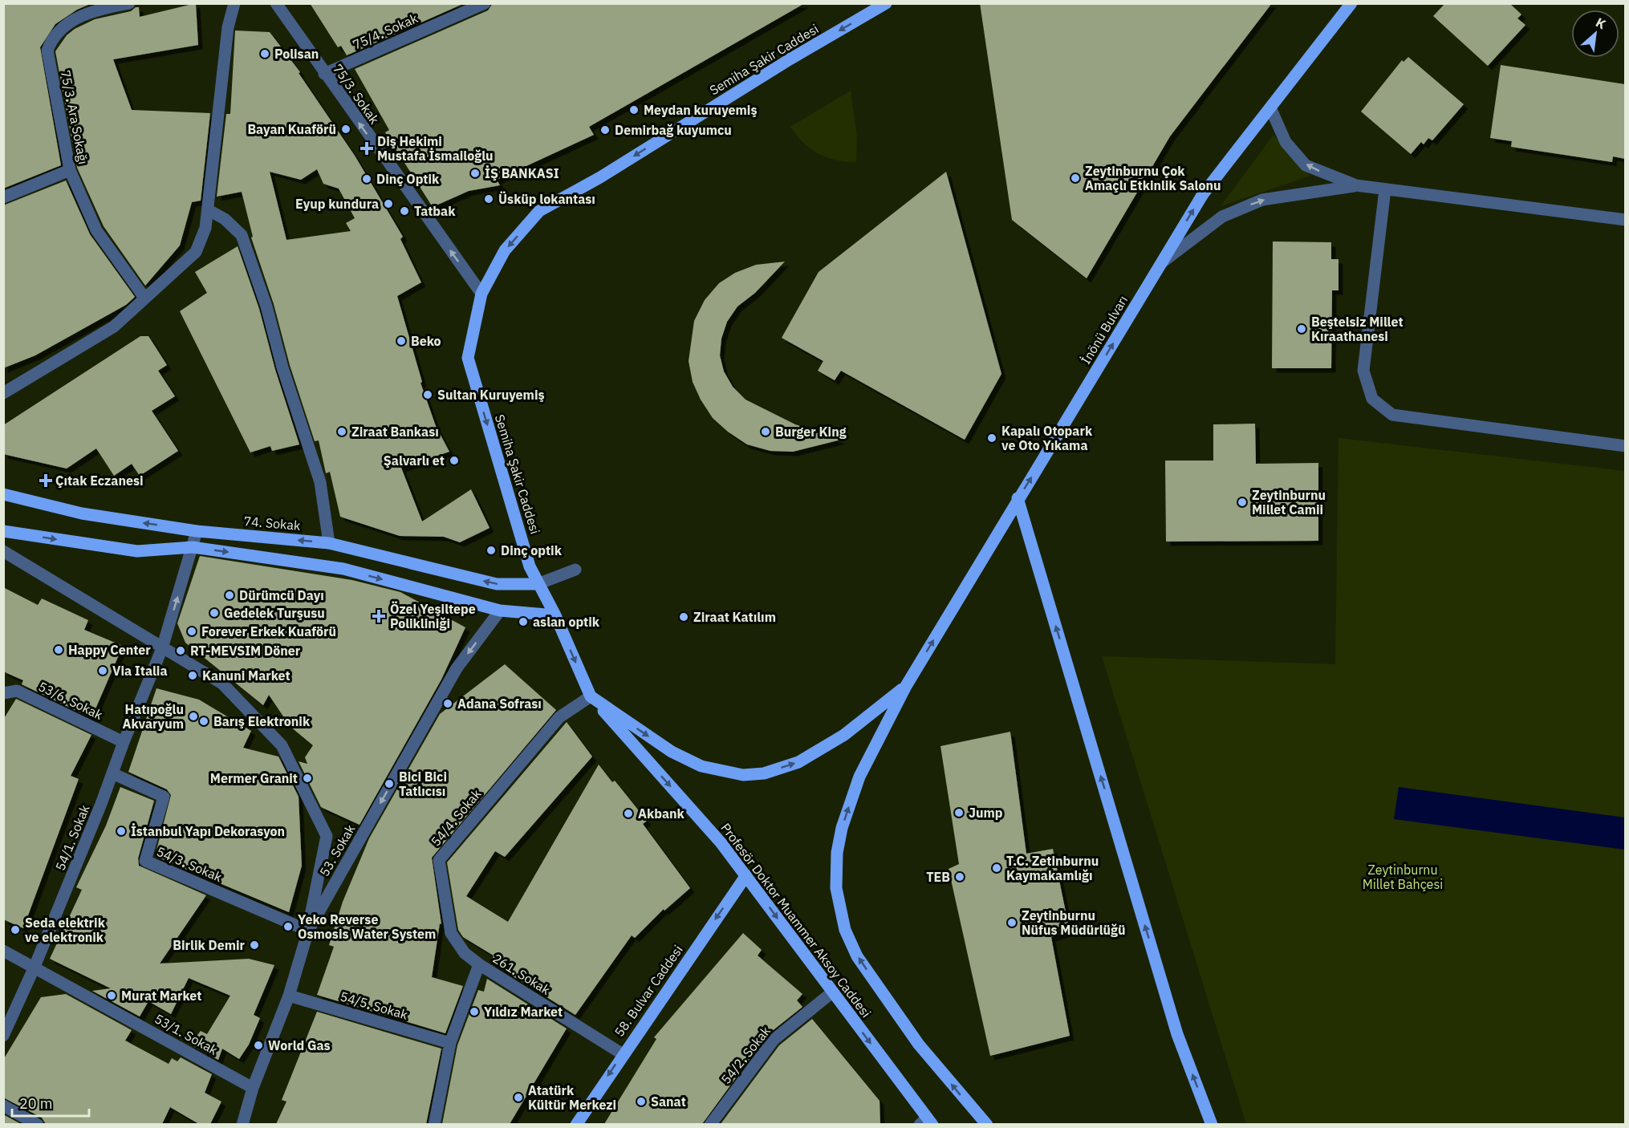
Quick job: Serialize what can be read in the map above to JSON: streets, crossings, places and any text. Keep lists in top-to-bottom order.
{
  "streets": {
    "main road": [
      "Semiha Şakir Caddesi",
      "İnönü Bulvarı",
      "74. Sokak",
      "Profesör Doktor Muammer Aksoy Caddesi",
      "58. Bulvar Caddesi"
    ],
    "street": [
      "75/4. Sokak",
      "75/3. Sokak",
      "75/3. Ara Sokağı",
      "53/6. Sokak",
      "54/4. Sokak",
      "54/1. Sokak",
      "53. Sokak",
      "54/3. Sokak",
      "261. Sokak",
      "54/5. Sokak",
      "53/1. Sokak",
      "54/2. Sokak"
    ]
  },
  "crossings": [
    ["75/4. Sokak", "75/3. Sokak"],
    ["Semiha Şakir Caddesi", "75/3. Sokak"],
    ["Semiha Şakir Caddesi", "74. Sokak"],
    ["Semiha Şakir Caddesi", "54/4. Sokak"],
    ["Semiha Şakir Caddesi", "Profesör Doktor Muammer Aksoy Caddesi"],
    ["İnönü Bulvarı", "Profesör Doktor Muammer Aksoy Caddesi"],
    ["74. Sokak", "54/1. Sokak"],
    ["53/6. Sokak", "54/1. Sokak"],
    ["54/4. Sokak", "Profesör Doktor Muammer Aksoy Caddesi"],
    ["54/4. Sokak", "261. Sokak"],
    ["54/1. Sokak", "54/3. Sokak"],
    ["54/1. Sokak", "53/1. Sokak"],
    ["53. Sokak", "54/3. Sokak"],
    ["53. Sokak", "54/5. Sokak"],
    ["53. Sokak", "53/1. Sokak"],
    ["Profesör Doktor Muammer Aksoy Caddesi", "58. Bulvar Caddesi"],
    ["Profesör Doktor Muammer Aksoy Caddesi", "54/2. Sokak"],
    ["261. Sokak", "58. Bulvar Caddesi"]
  ],
  "one_way": [
    "Semiha Şakir Caddesi",
    "75/3. Sokak",
    "İnönü Bulvarı",
    "53. Sokak",
    "58. Bulvar Caddesi"
  ],
  "parks": ["Zeytinburnu Millet Bahçesi"],
  "places": {
    "other": [
      "Polisan",
      "Meydan kuruyemiş",
      "Bayan Kuaförü",
      "Demirbağ kuyumcu",
      "İŞ BANKASI",
      "Zeytinburnu Çok Amaçlı Etkinlik Salonu",
      "Dinç Optik",
      "Üsküp lokantası",
      "Eyup kundura",
      "Tatbak",
      "Beştelsiz Millet Kıraathanesi",
      "Beko",
      "Sultan Kuruyemiş",
      "Ziraat Bankası",
      "Burger King",
      "Kapalı Otopark ve Oto Yıkama",
      "Şalvarlı et",
      "Zeytinburnu Millet Camii",
      "Dinç optik",
      "Dürümcü Dayı",
      "Gedelek Turşusu",
      "Ziraat Katılım",
      "aslan optik",
      "Forever Erkek Kuaförü",
      "Happy Center",
      "RT-MEVSIM Döner",
      "Via Italia",
      "Kanuni Market",
      "Adana Sofrası",
      "Hatıpoğlu Akvaryum",
      "Barış Elektronik",
      "Mermer Granit",
      "Bici Bici Tatlıcısı",
      "Jump",
      "Akbank",
      "İstanbul Yapı Dekorasyon",
      "T.C. Zetinburnu Kaymakamlığı",
      "TEB",
      "Zeytinburnu Nüfus Müdürlüğü",
      "Yeko Reverse Osmosis Water System",
      "Seda elektrik ve elektronik",
      "Birlik Demir",
      "Murat Market",
      "Yıldız Market",
      "World Gas",
      "Atatürk Kültür Merkezi",
      "Sanat"
    ],
    "health": ["Diş Hekimi Mustafa İsmailoğlu", "Çıtak Eczanesi", "Özel Yeşiltepe Polikliniği"]
  },
  "scale_bar": "20 m",
  "north": "top right"
}
